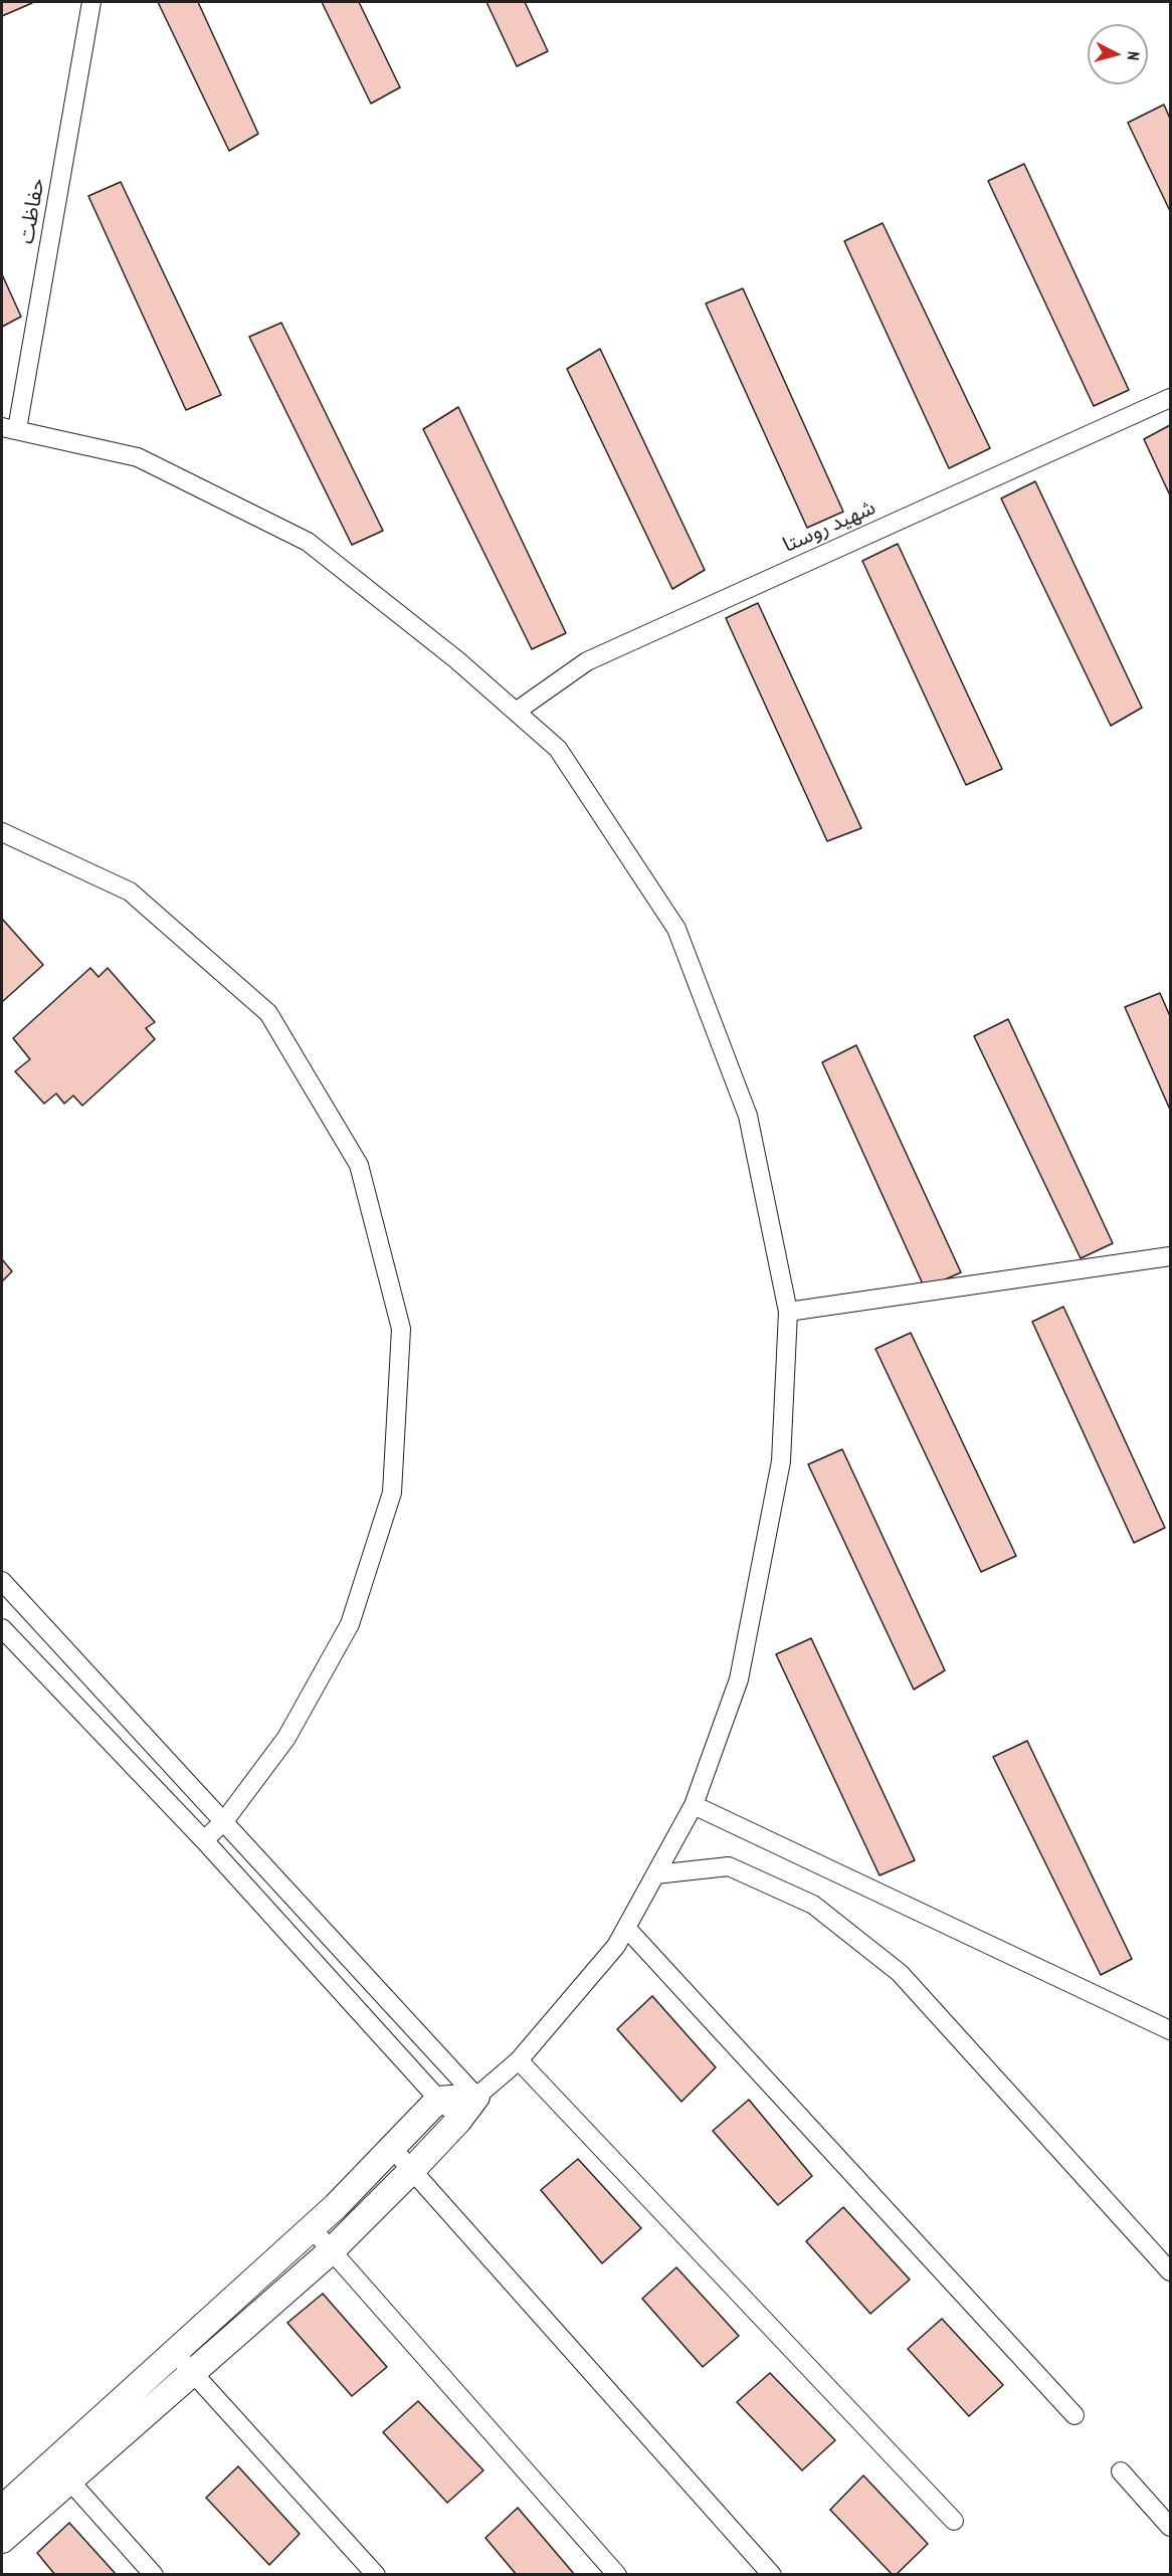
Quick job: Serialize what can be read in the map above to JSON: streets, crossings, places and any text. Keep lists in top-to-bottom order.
{
  "streets": {
    "street": ["حفاظت", "شهید روستا"]
  },
  "north": "right"
}
